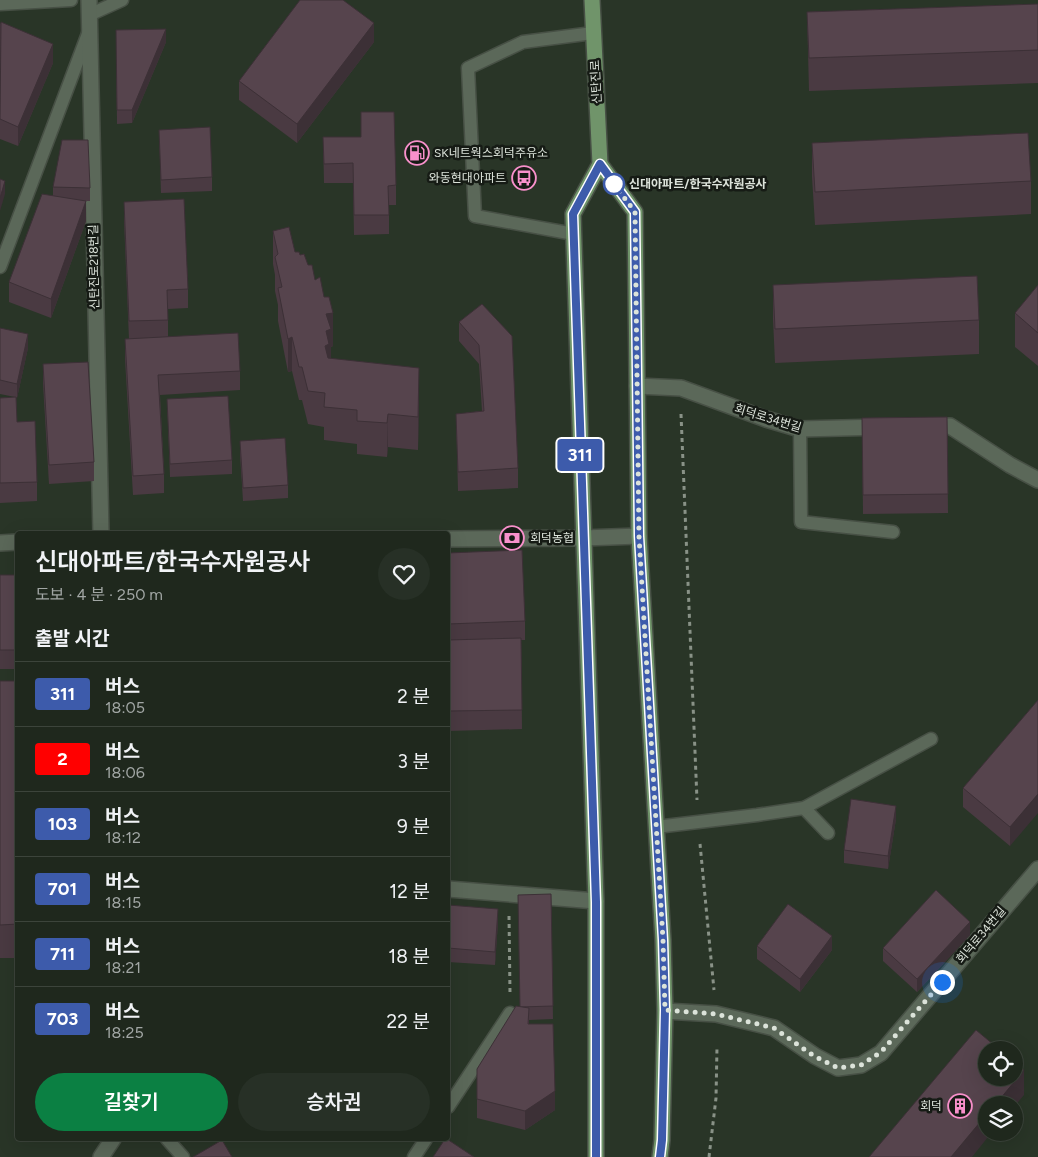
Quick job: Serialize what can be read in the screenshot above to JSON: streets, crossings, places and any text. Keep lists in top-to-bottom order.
{
  "streets": {
    "main road": ["신탄진로"],
    "street": ["신탄진로218번길", "회덕로34번길"]
  },
  "places": {
    "fuel station": ["SK네트웍스회덕주유소"],
    "bus stop": ["와동현대아파트"],
    "other": ["신대아파트/한국수자원공사"],
    "bank": ["회덕농협"],
    "building": ["회덕"]
  },
  "lines": ["bus line 311"],
  "page": {
    "on_map": "311",
    "heading": [
      ["신대아파트/한국수자원공사", "도보 · 4 분 · 250 m"],
      "출발 시간"
    ],
    "list": [
      {
        "mark": "311",
        "name": "버스",
        "note": "18:05",
        "value": "2 분"
      },
      {
        "mark": "2",
        "name": "버스",
        "note": "18:06",
        "value": "3 분"
      },
      {
        "mark": "103",
        "name": "버스",
        "note": "18:12",
        "value": "9 분"
      },
      {
        "mark": "701",
        "name": "버스",
        "note": "18:15",
        "value": "12 분"
      },
      {
        "mark": "711",
        "name": "버스",
        "note": "18:21",
        "value": "18 분"
      },
      {
        "mark": "703",
        "name": "버스",
        "note": "18:25",
        "value": "22 분"
      }
    ],
    "buttons": ["길찾기", "승차권"]
  }
}
